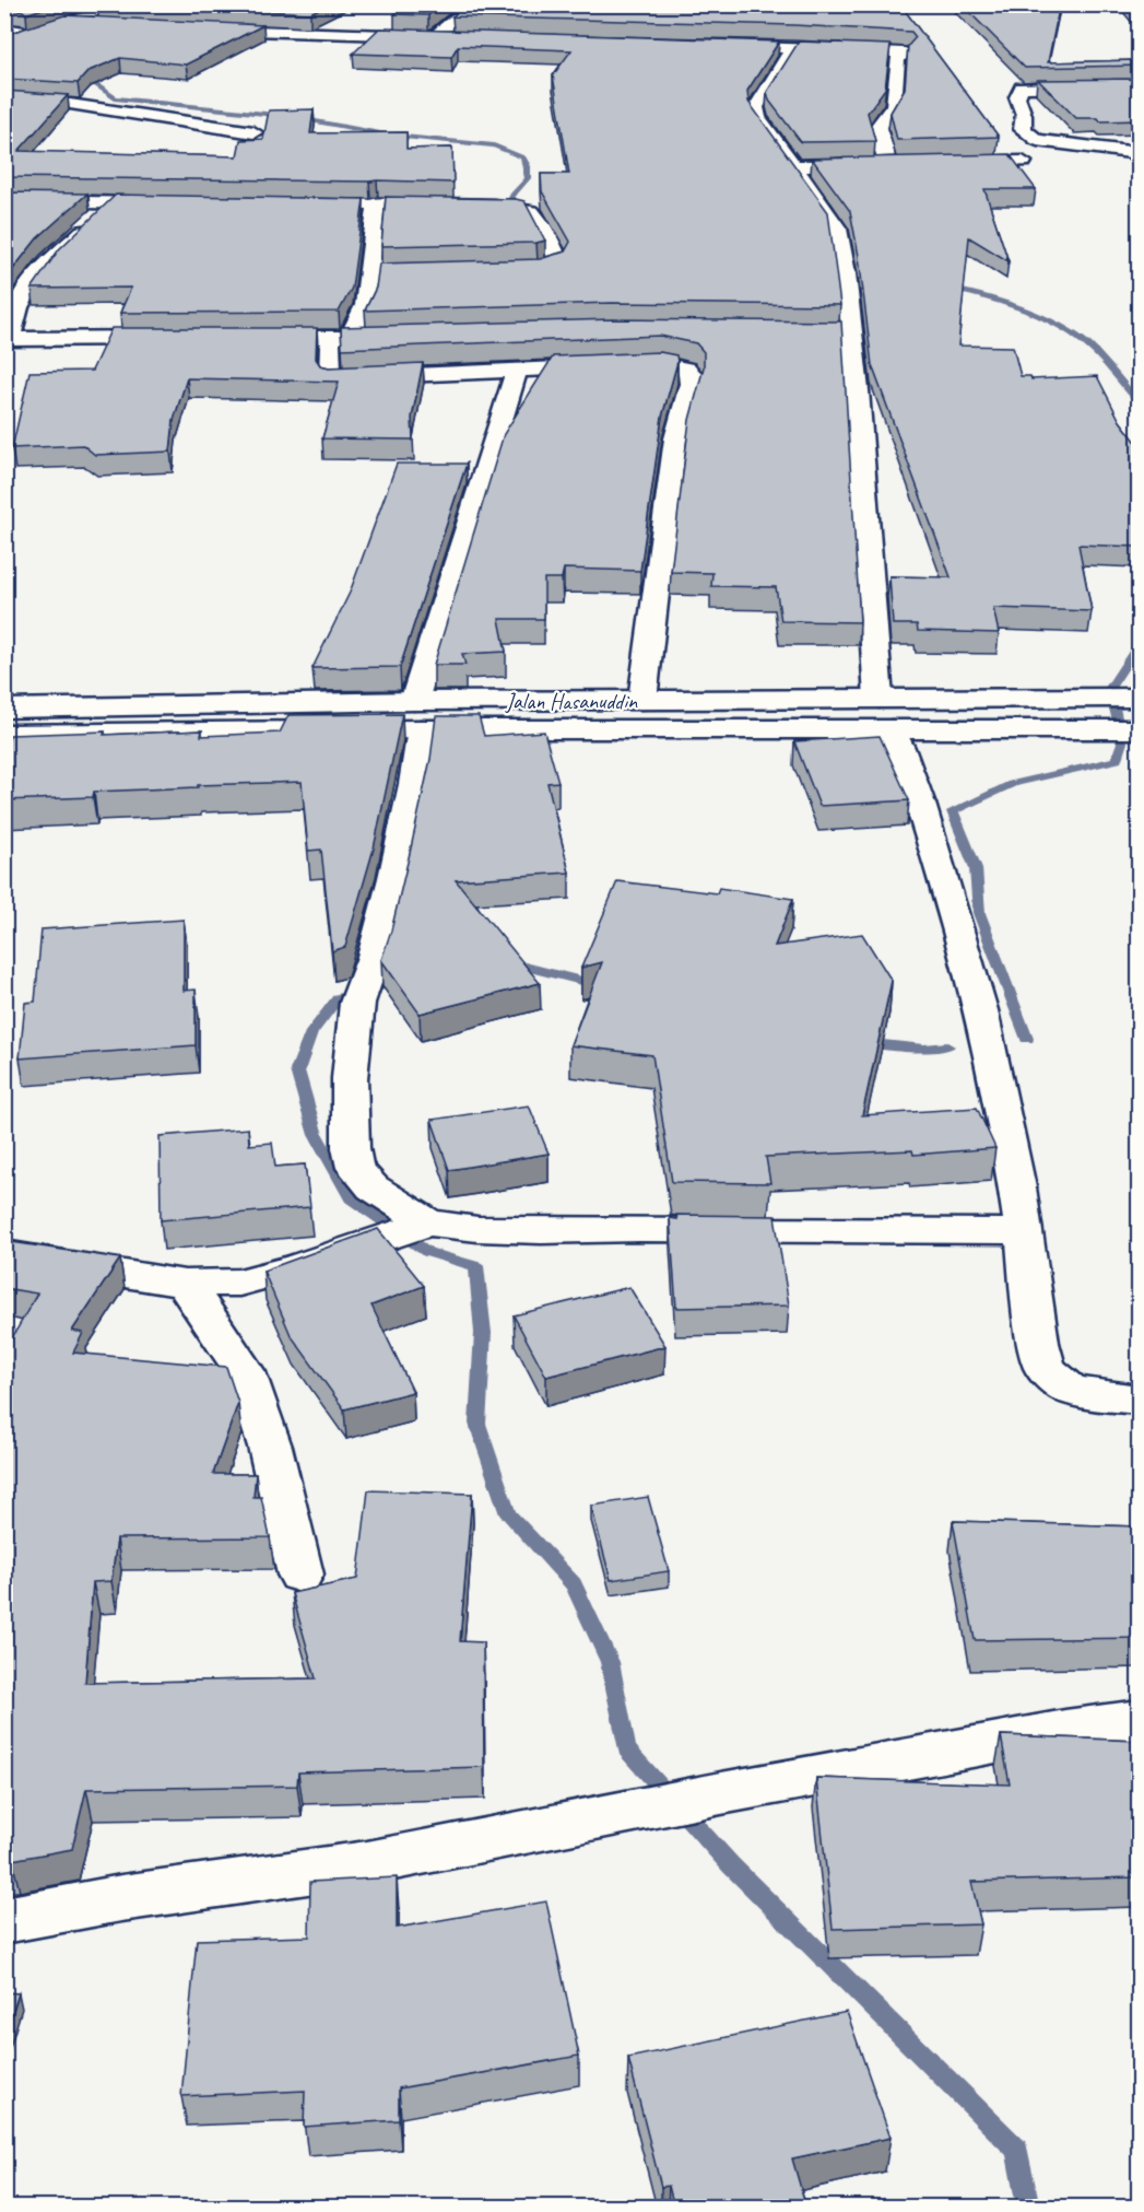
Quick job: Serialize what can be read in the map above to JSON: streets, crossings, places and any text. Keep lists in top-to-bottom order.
{
  "streets": {
    "main road": ["Jalan Hasanuddin"]
  }
}
